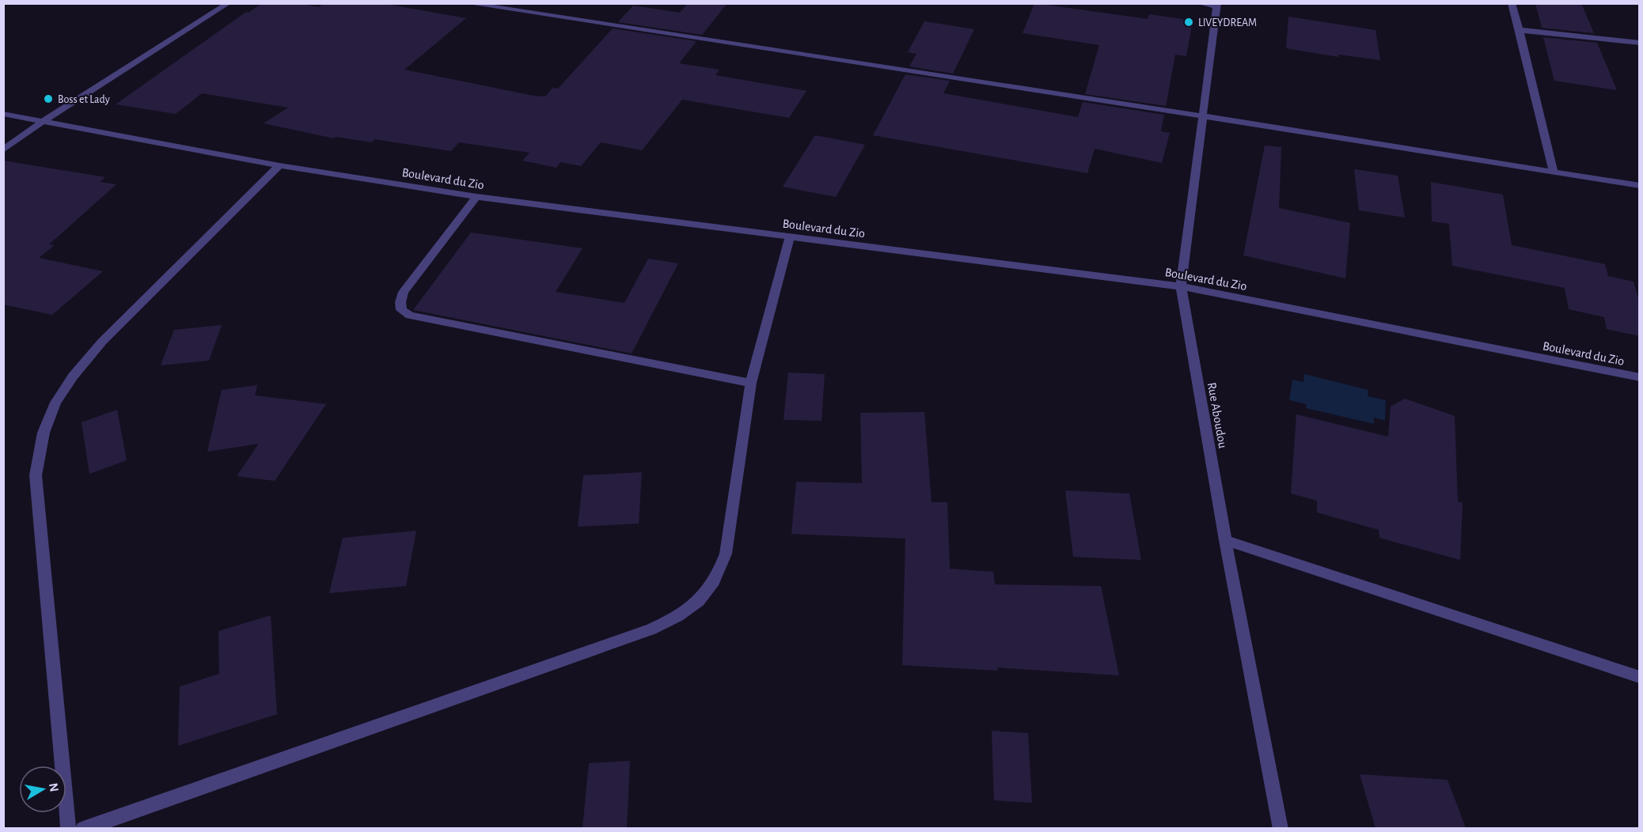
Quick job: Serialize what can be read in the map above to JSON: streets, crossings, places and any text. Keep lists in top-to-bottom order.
{
  "streets": {
    "street": ["Boulevard du Zio", "Rue Aboudou"]
  },
  "crossings": [
    ["Boulevard du Zio", "Rue Aboudou"]
  ],
  "places": ["LIVEYDREAM", "Boss et Lady"],
  "north": "right"
}
